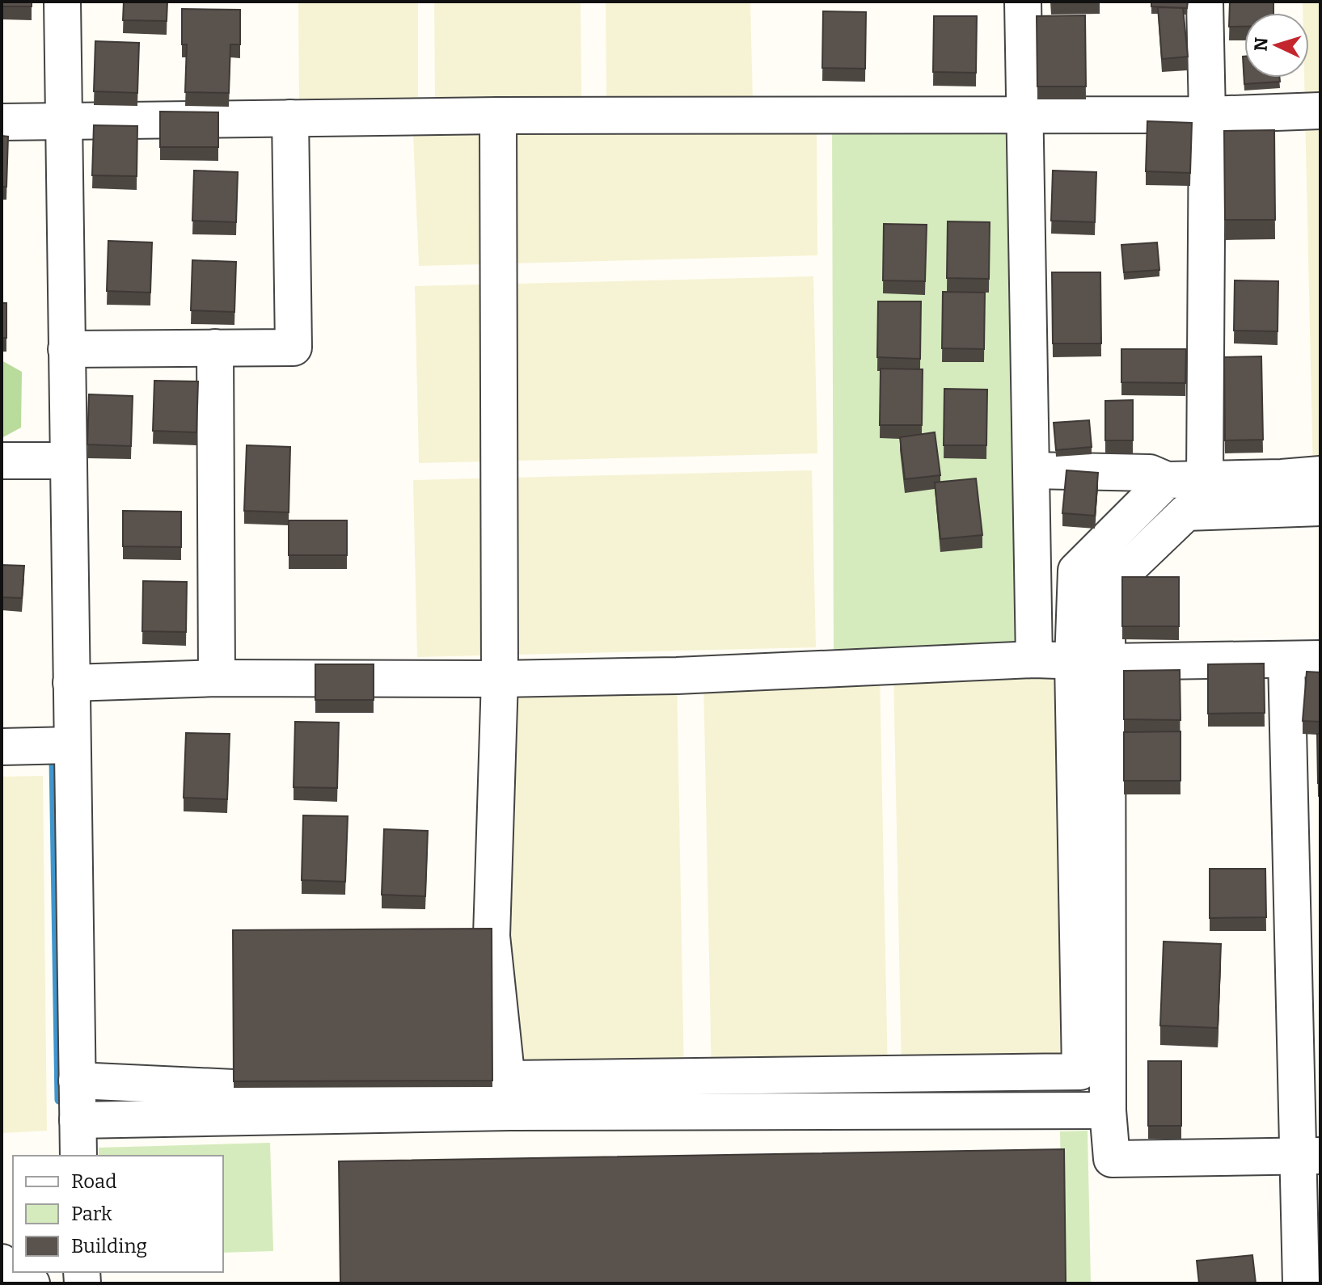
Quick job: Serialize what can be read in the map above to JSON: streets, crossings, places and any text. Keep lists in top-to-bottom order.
{
  "legend": ["Road", "Park", "Building"],
  "north": "left"
}
